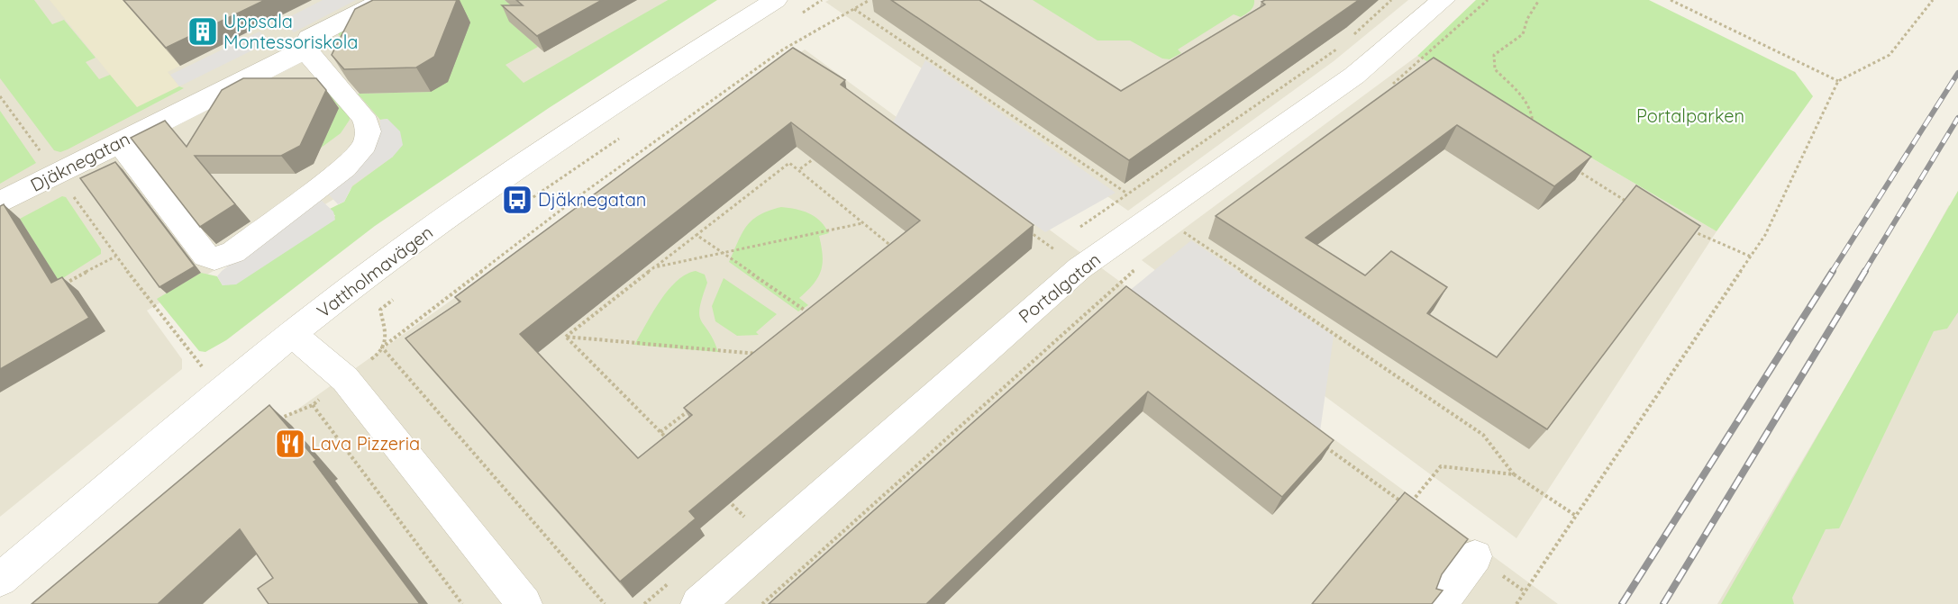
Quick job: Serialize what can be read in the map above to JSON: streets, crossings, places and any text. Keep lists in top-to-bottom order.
{
  "streets": {
    "street": ["Djäknegatan", "Vattholmavägen", "Portalgatan"]
  },
  "parks": ["Portalparken"],
  "places": {
    "building": ["Uppsala Montessoriskola"],
    "bus stop": ["Djäknegatan"],
    "restaurant": ["Lava Pizzeria"]
  }
}
